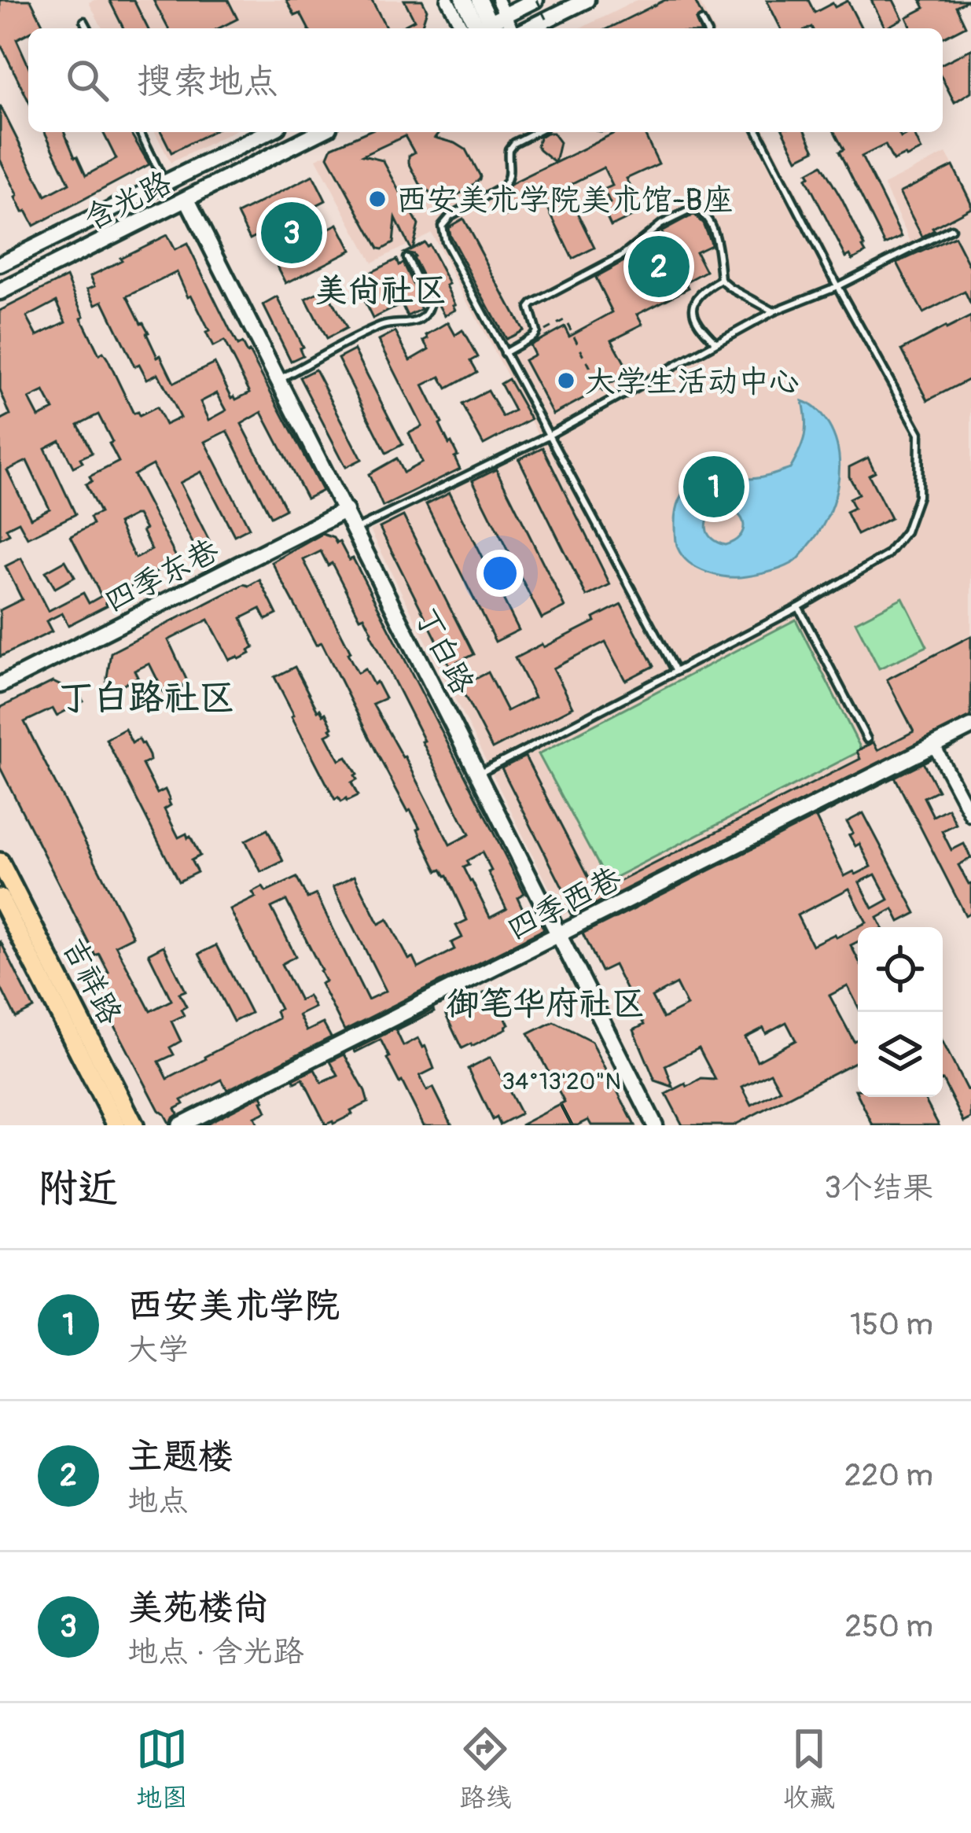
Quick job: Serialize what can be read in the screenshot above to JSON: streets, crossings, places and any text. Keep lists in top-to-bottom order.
{
  "streets": {
    "main road": ["吉祥路"],
    "street": [
      "含光路",
      "四季东巷",
      "丁白路",
      "四季西巷"
    ]
  },
  "crossings": [
    ["含光路", "丁白路"],
    ["四季东巷", "丁白路"],
    ["丁白路", "四季西巷"]
  ],
  "districts": ["美尚社区", "丁白路社区", "御笔华府社区"],
  "places": ["西安美术学院美术馆-B座", "大学生活动中心"],
  "page": {
    "search": "搜索地点",
    "pins": ["3", "2", "1"],
    "heading": ["附近", "3个结果"],
    "list": [
      {
        "mark": "1",
        "name": "西安美术学院",
        "note": "大学",
        "value": "150 m"
      },
      {
        "mark": "2",
        "name": "主题楼",
        "note": "地点",
        "value": "220 m"
      },
      {
        "mark": "3",
        "name": "美苑楼尚",
        "note": "地点 · 含光路",
        "value": "250 m"
      }
    ],
    "nav": ["地图", "路线", "收藏"]
  },
  "coordinates": ["34°13'20\"N"]
}
